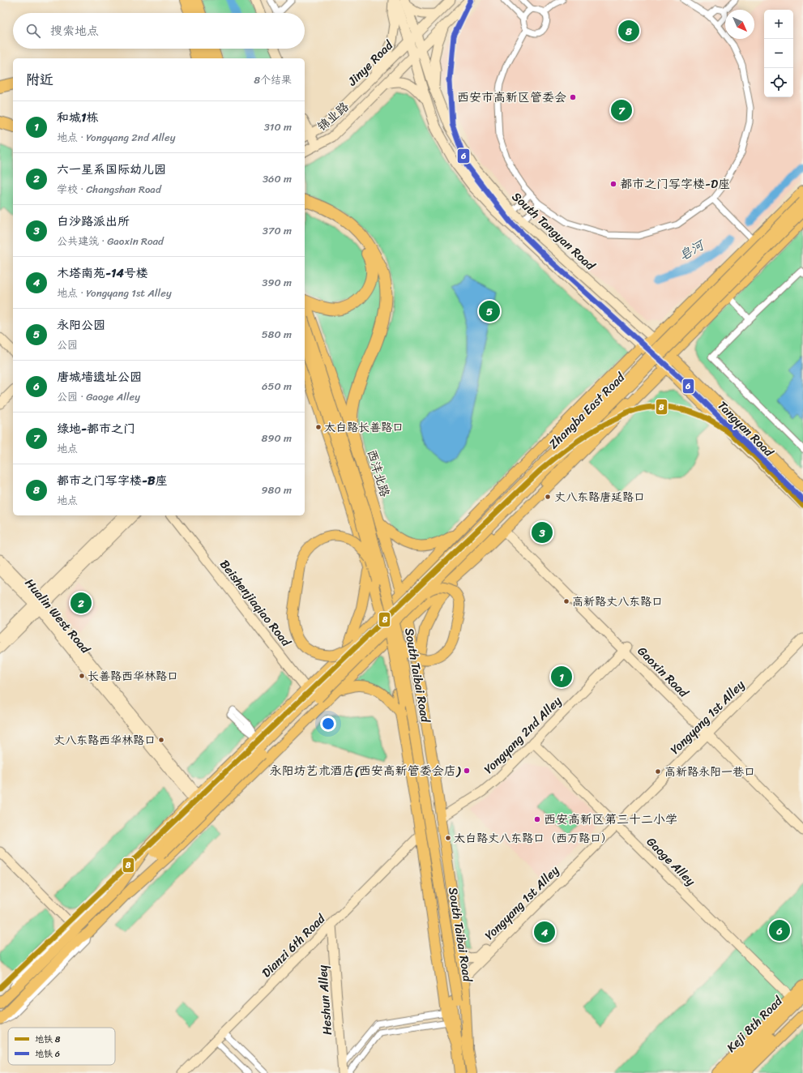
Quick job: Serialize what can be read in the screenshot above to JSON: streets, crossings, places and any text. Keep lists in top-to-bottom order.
{
  "streets": {
    "highway": ["Keji 8th Road"],
    "main road": [
      "Zhangba East Road",
      "Tangyan Road",
      "西沣北路",
      "South Taibai Road"
    ],
    "street": [
      "Jinye Road",
      "锦业路",
      "South Tangyan Road",
      "Beishenjiaqiao Road",
      "Hualin West Road",
      "Gaoxin Road",
      "Yongyang 1st Alley",
      "Yongyang 2nd Alley",
      "Gaoge Alley",
      "Dianzi 6th Road",
      "Heshun Alley"
    ]
  },
  "crossings": [
    ["Jinye Road", "South Tangyan Road"],
    ["South Tangyan Road", "Tangyan Road"],
    ["Zhangba East Road", "西沣北路"],
    ["Zhangba East Road", "Beishenjiaqiao Road"],
    ["Zhangba East Road", "Hualin West Road"],
    ["西沣北路", "South Taibai Road"],
    ["Gaoxin Road", "Yongyang 1st Alley"],
    ["Gaoxin Road", "Yongyang 2nd Alley"],
    ["South Taibai Road", "Yongyang 1st Alley"],
    ["South Taibai Road", "Yongyang 2nd Alley"],
    ["South Taibai Road", "Dianzi 6th Road"],
    ["Yongyang 1st Alley", "Gaoge Alley"],
    ["Yongyang 2nd Alley", "Gaoge Alley"],
    ["Dianzi 6th Road", "Heshun Alley"]
  ],
  "water": ["皂河"],
  "places": [
    "西安市高新区管委会",
    "都市之门写字楼-D座",
    "太白路长善路口",
    "丈八东路唐延路口",
    "高新路丈八东路口",
    "长善路西华林路口",
    "丈八东路西华林路口",
    "永阳坊艺术酒店(西安高新管委会店)",
    "高新路永阳一巷口",
    "西安高新区第三十二小学",
    "太白路丈八东路口（西万路口）"
  ],
  "lines": ["metro line 6", "metro line 8"],
  "legend": ["地铁 8", "地铁 6"],
  "north": "bottom right",
  "page": {
    "map_buttons": ["+", "−"],
    "search": "搜索地点",
    "pins": [
      "8",
      "7",
      "5",
      "3",
      "2",
      "1",
      "6",
      "4"
    ],
    "heading": ["附近", "8个结果"],
    "list": [
      {
        "mark": "1",
        "name": "和城1栋",
        "note": "地点 · Yongyang 2nd Alley",
        "value": "310 m"
      },
      {
        "mark": "2",
        "name": "六一星系国际幼儿园",
        "note": "学校 · Changshan Road",
        "value": "360 m"
      },
      {
        "mark": "3",
        "name": "白沙路派出所",
        "note": "公共建筑 · Gaoxin Road",
        "value": "370 m"
      },
      {
        "mark": "4",
        "name": "木塔南苑-14号楼",
        "note": "地点 · Yongyang 1st Alley",
        "value": "390 m"
      },
      {
        "mark": "5",
        "name": "永阳公园",
        "note": "公园",
        "value": "580 m"
      },
      {
        "mark": "6",
        "name": "唐城墙遗址公园",
        "note": "公园 · Gaoge Alley",
        "value": "650 m"
      },
      {
        "mark": "7",
        "name": "绿地-都市之门",
        "note": "地点",
        "value": "890 m"
      },
      {
        "mark": "8",
        "name": "都市之门写字楼-B座",
        "note": "地点",
        "value": "980 m"
      }
    ]
  }
}
